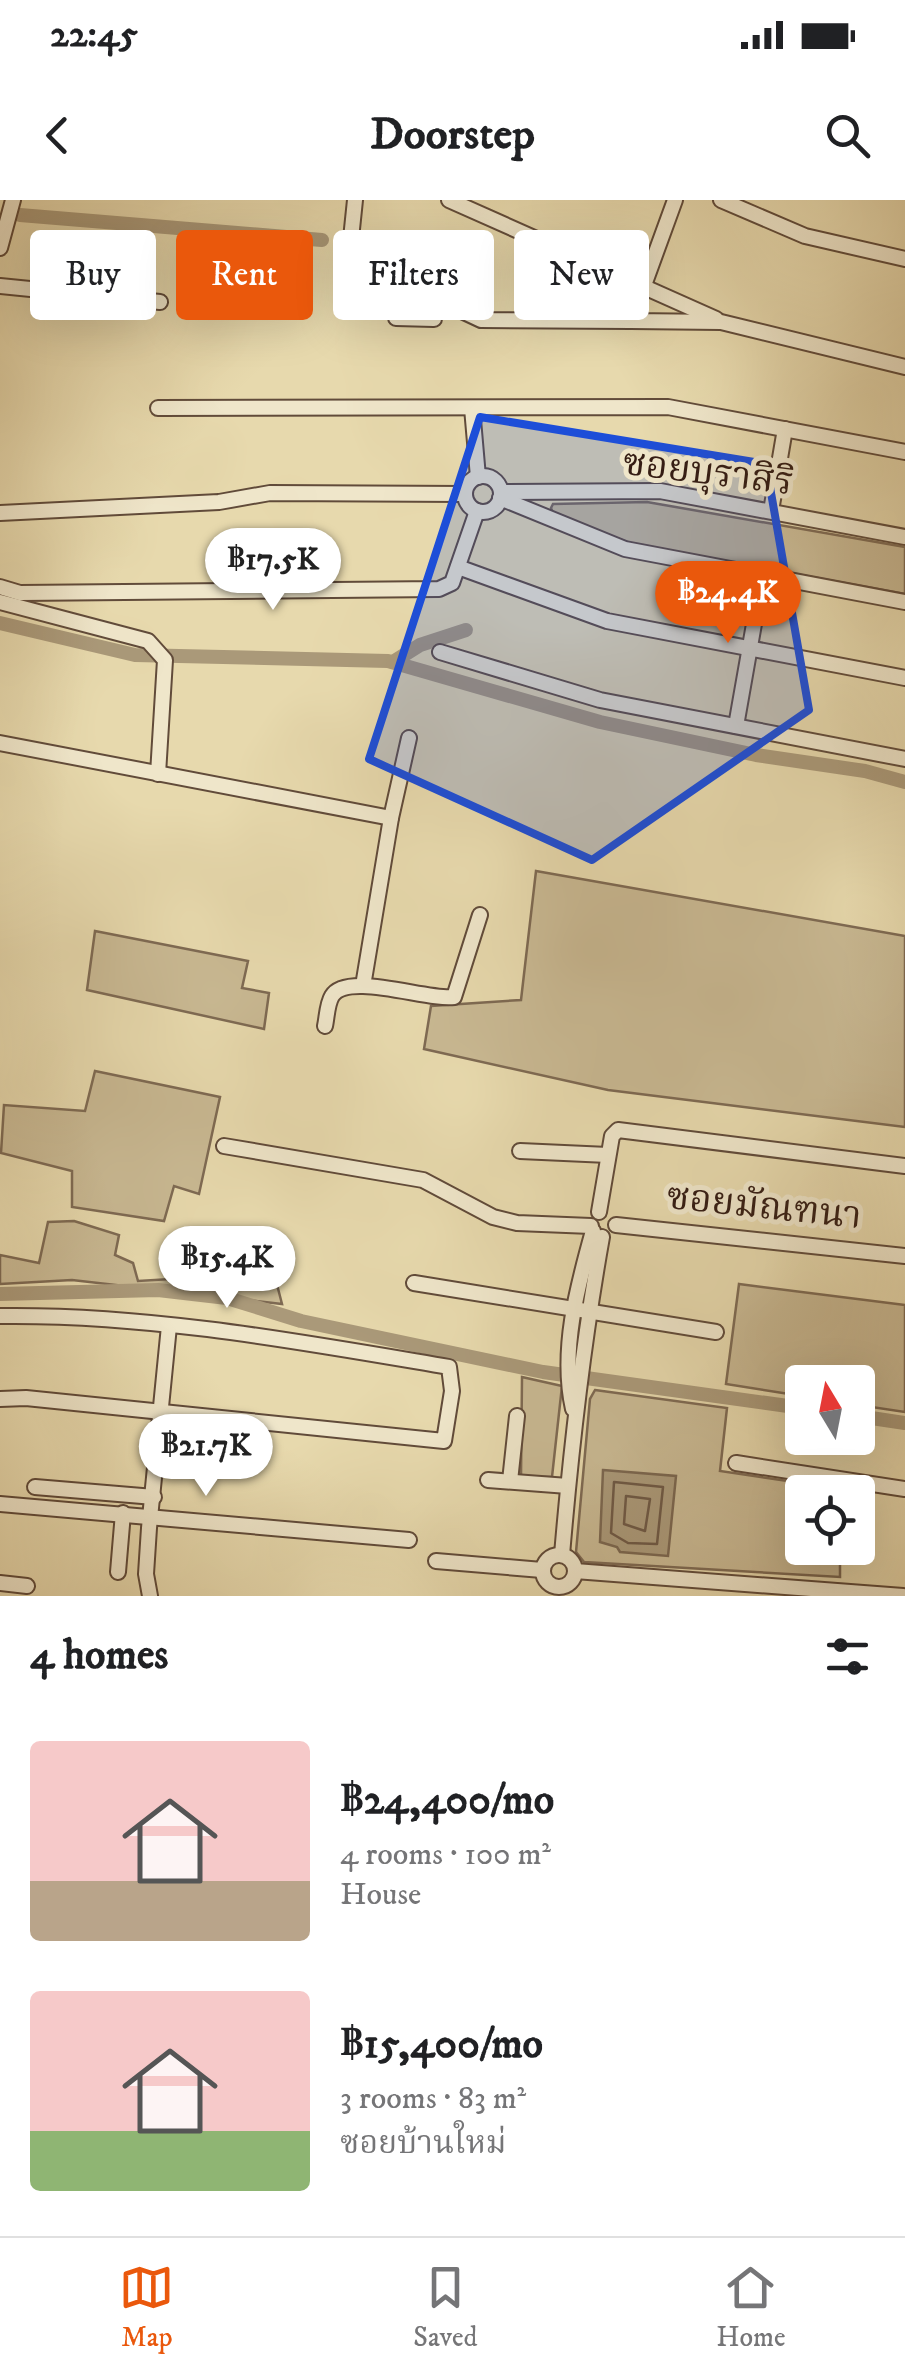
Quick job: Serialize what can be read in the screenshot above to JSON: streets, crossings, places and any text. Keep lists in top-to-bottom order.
{
  "streets": {
    "street": ["ซอยบุราสิริ", "ซอยมัณฑนา"]
  },
  "north": "top",
  "page": {
    "status": "22:45",
    "header": "Doorstep",
    "chip": [
      "Buy",
      "Rent",
      "Filters",
      "New"
    ],
    "price": [
      "฿17.5K",
      "฿24.4K",
      "฿15.4K",
      "฿21.7K"
    ],
    "heading": "4 homes",
    "list": [
      {
        "name": "฿24,400/mo",
        "note": "4 rooms · 100 m² · House"
      },
      {
        "name": "฿15,400/mo",
        "note": "3 rooms · 83 m² · ซอยบ้านใหม่"
      }
    ],
    "tabs": ["Map", "Saved", "Home"]
  }
}
